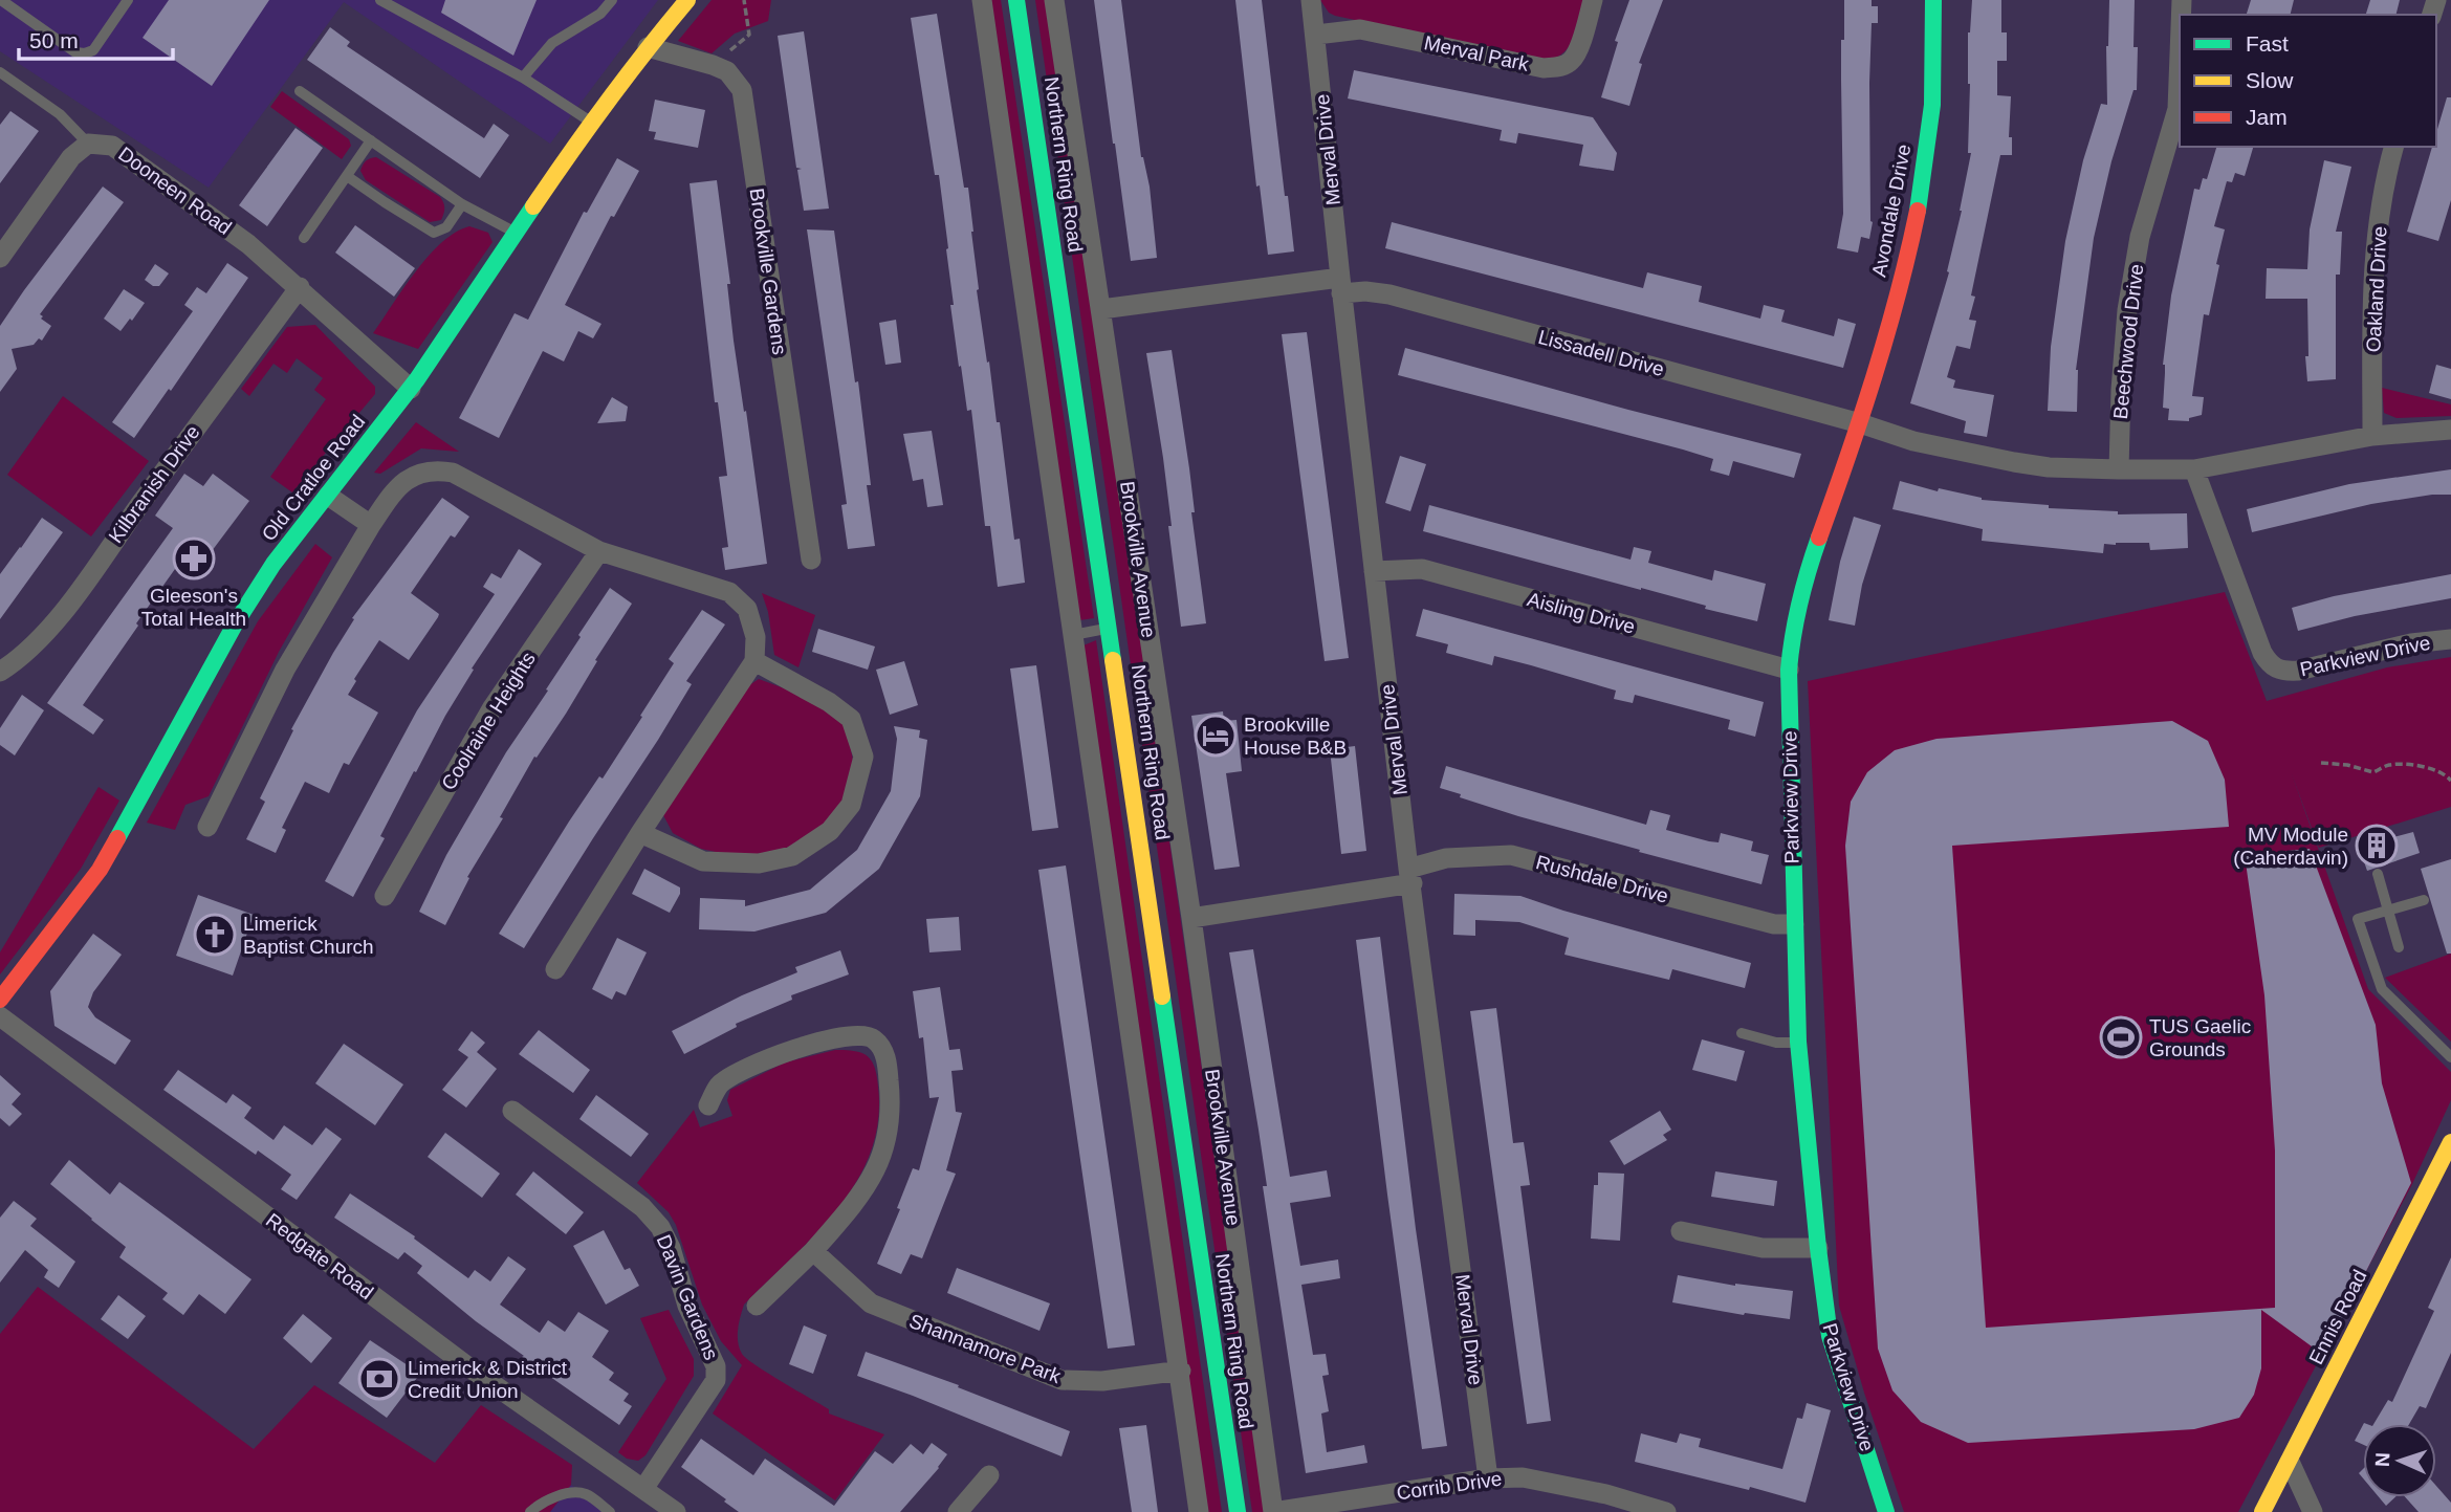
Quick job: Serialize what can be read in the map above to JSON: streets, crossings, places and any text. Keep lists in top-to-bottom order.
{
  "streets": {
    "street": [
      "Merval Park",
      "Merval Drive",
      "Northern Ring Road",
      "Dooneen Road",
      "Avondale Drive",
      "Brookville Gardens",
      "Oakland Drive",
      "Beechwood Drive",
      "Lissadell Drive",
      "Old Cratloe Road",
      "Kilbranish Drive",
      "Brookville Avenue",
      "Aisling Drive",
      "Parkview Drive",
      "Coolraine Heights",
      "Rushdale Drive",
      "Redgate Road",
      "Davin Gardens",
      "Ennis Road",
      "Shannamore Park",
      "Corrib Drive"
    ]
  },
  "crossings": [
    ["Merval Park", "Merval Drive"],
    ["Merval Drive", "Lissadell Drive"],
    ["Merval Drive", "Aisling Drive"],
    ["Merval Drive", "Rushdale Drive"],
    ["Merval Drive", "Corrib Drive"],
    ["Dooneen Road", "Old Cratloe Road"],
    ["Dooneen Road", "Kilbranish Drive"],
    ["Avondale Drive", "Lissadell Drive"],
    ["Avondale Drive", "Parkview Drive"],
    ["Brookville Gardens", "Old Cratloe Road"],
    ["Lissadell Drive", "Brookville Avenue"],
    ["Lissadell Drive", "Parkview Drive"],
    ["Brookville Avenue", "Rushdale Drive"],
    ["Brookville Avenue", "Corrib Drive"],
    ["Aisling Drive", "Parkview Drive"],
    ["Parkview Drive", "Rushdale Drive"],
    ["Redgate Road", "Davin Gardens"]
  ],
  "places": {
    "pharmacy": ["Gleeson's Total Health"],
    "hotel": ["Brookville House B&B"],
    "building": ["MV Module (Caherdavin)"],
    "church": ["Limerick Baptist Church"],
    "sports": ["TUS Gaelic Grounds"],
    "bank": ["Limerick & District Credit Union"]
  },
  "legend": ["Fast", "Slow", "Jam"],
  "scale_bar": "50 m",
  "north": "left"
}
